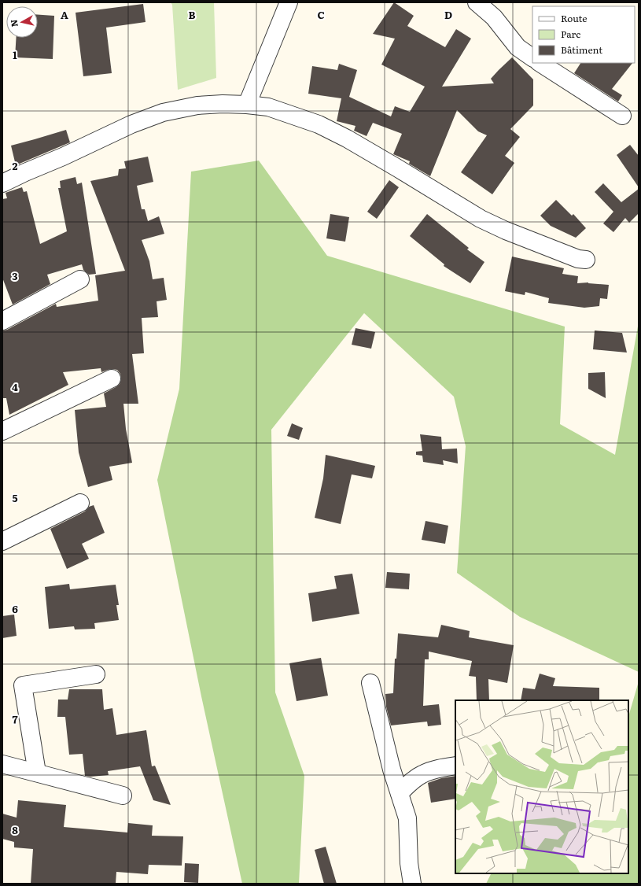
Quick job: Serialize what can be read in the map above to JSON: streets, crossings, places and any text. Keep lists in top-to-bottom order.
{
  "legend": ["Route", "Parc", "Bâtiment"],
  "north": "left",
  "grid": {
    "columns": [
      "A",
      "B",
      "C",
      "D"
    ],
    "rows": [
      "1",
      "2",
      "3",
      "4",
      "5",
      "6",
      "7",
      "8"
    ]
  }
}
